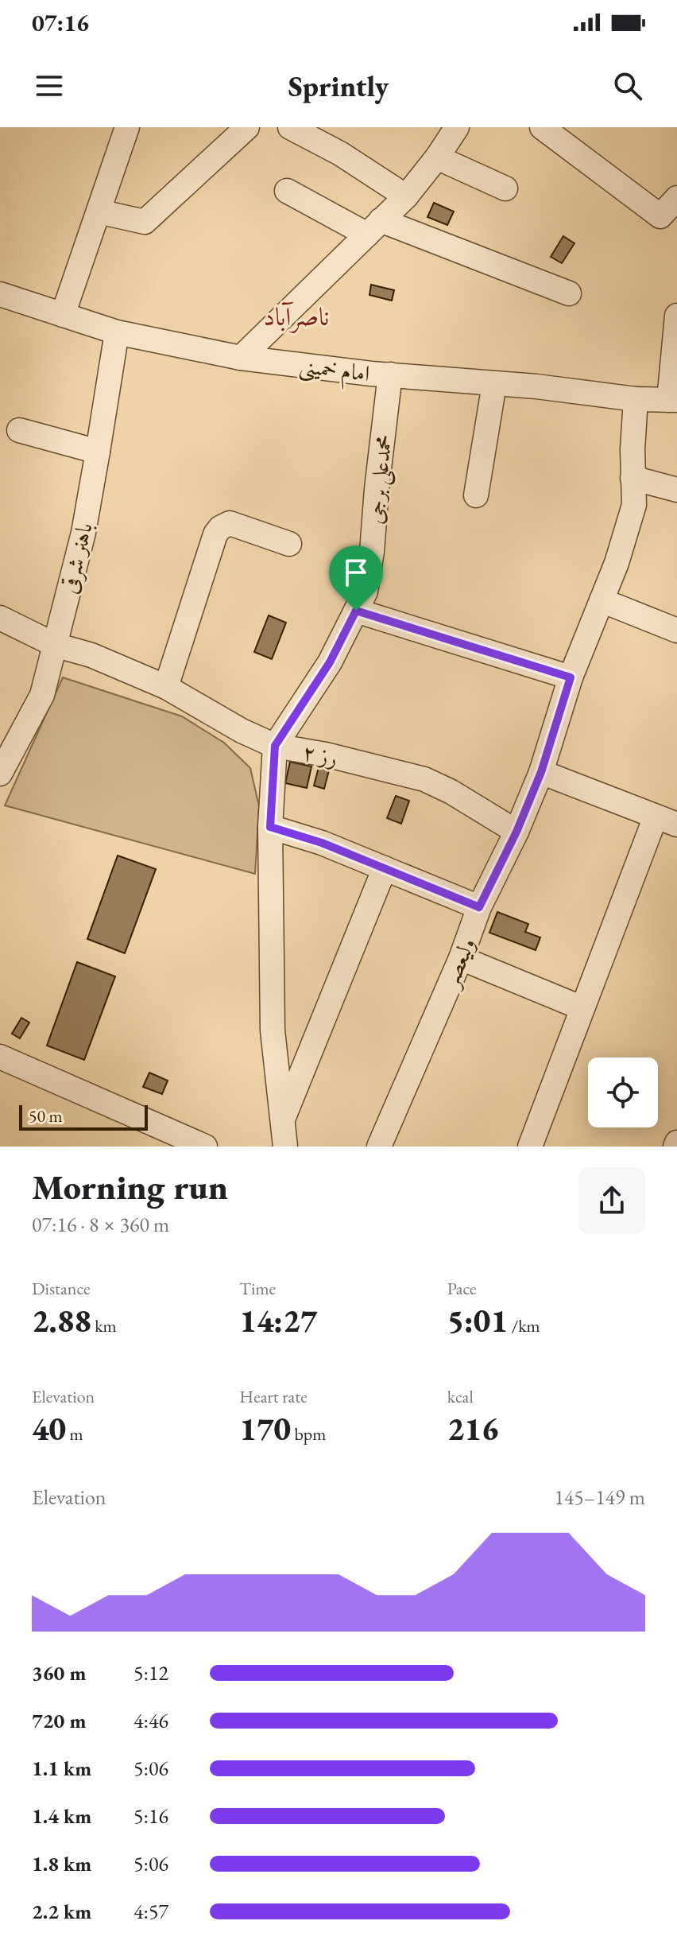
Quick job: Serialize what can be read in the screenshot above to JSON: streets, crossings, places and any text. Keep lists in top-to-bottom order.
{
  "streets": {
    "street": [
      "امام خمینی",
      "محمدعلی برجی",
      "باهنر شرقی",
      "رز ۲",
      "ولیعصر"
    ]
  },
  "crossings": [
    ["امام خمینی", "محمدعلی برجی"],
    ["امام خمینی", "باهنر شرقی"],
    ["امام خمینی", "ولیعصر"],
    ["محمدعلی برجی", "رز ۲"],
    ["باهنر شرقی", "رز ۲"],
    ["رز ۲", "ولیعصر"]
  ],
  "districts": ["ناصرآباد"],
  "scale_bar": "50 m",
  "page": {
    "status": "07:16",
    "header": "Sprintly",
    "scale": "50 m",
    "heading": ["Morning run", "07:16 · 8 × 360 m"],
    "stats": [
      ["Distance", "2.88 km"],
      ["Time", "14:27"],
      ["Pace", "5:01 /km"],
      ["Elevation", "40 m"],
      ["Heart rate", "170 bpm"],
      ["kcal", "216"]
    ],
    "chart": ["Elevation", "145–149 m"],
    "list": [
      {
        "name": "360 m",
        "note": "5:12"
      },
      {
        "name": "720 m",
        "note": "4:46"
      },
      {
        "name": "1.1 km",
        "note": "5:06"
      },
      {
        "name": "1.4 km",
        "note": "5:16"
      },
      {
        "name": "1.8 km",
        "note": "5:06"
      },
      {
        "name": "2.2 km",
        "note": "4:57"
      }
    ]
  }
}
